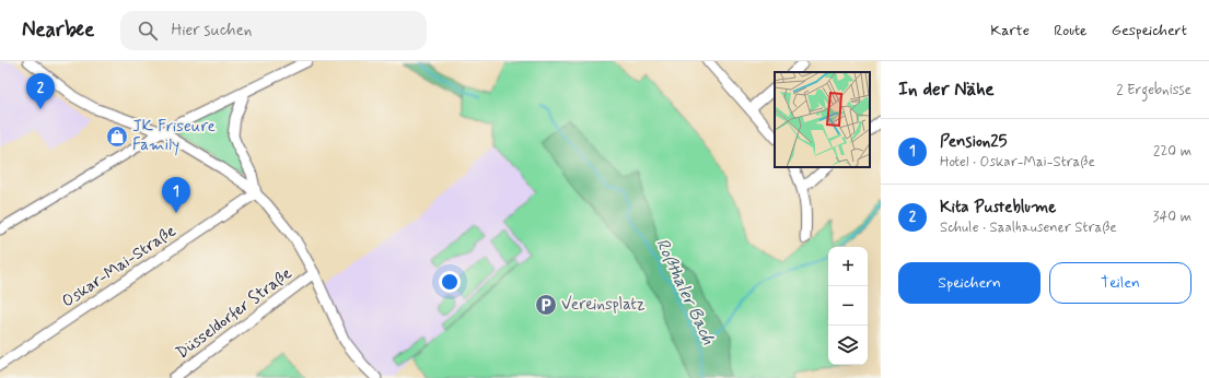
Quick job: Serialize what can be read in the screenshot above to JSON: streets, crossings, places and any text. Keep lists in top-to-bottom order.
{
  "streets": {
    "street": ["Oskar-Mai-Straße", "Düsseldorfer Straße"]
  },
  "water": ["Roßthaler Bach"],
  "places": {
    "shop": ["JK Friseure Family"],
    "parking": ["Vereinsplatz"]
  },
  "page": {
    "header": "Nearbee",
    "search": "Hier suchen",
    "nav": ["Karte", "Route", "Gespeichert"],
    "heading": ["In der Nähe", "2 Ergebnisse"],
    "pins": ["2", "1"],
    "list": [
      {
        "mark": "1",
        "name": "Pension25",
        "note": "Hotel · Oskar-Mai-Straße",
        "value": "220 m"
      },
      {
        "mark": "2",
        "name": "Kita Pusteblume",
        "note": "Schule · Saalhausener Straße",
        "value": "340 m"
      }
    ],
    "map_buttons": ["+", "−"],
    "buttons": ["Speichern", "Teilen"]
  }
}
